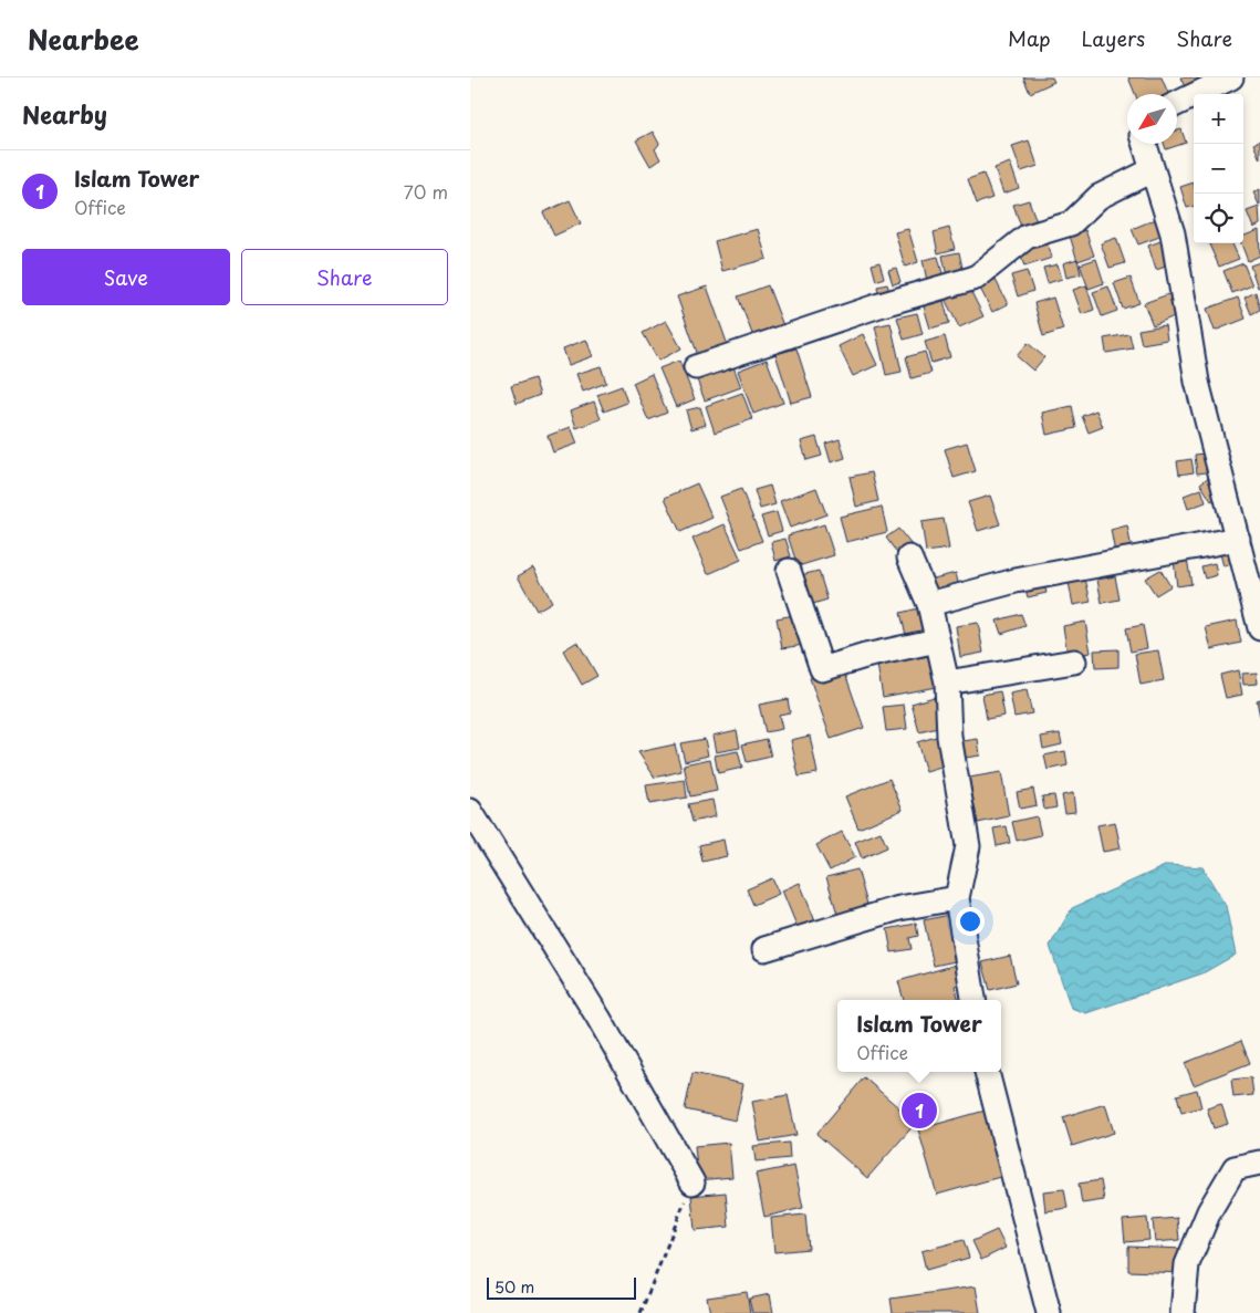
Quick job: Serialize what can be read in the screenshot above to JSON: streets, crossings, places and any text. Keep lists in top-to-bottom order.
{
  "scale_bar": "50 m",
  "north": "bottom left",
  "page": {
    "header": "Nearbee",
    "nav": ["Map", "Layers", "Share"],
    "heading": "Nearby",
    "map_buttons": ["+", "−"],
    "list": [
      {
        "mark": "1",
        "name": "Islam Tower",
        "note": "Office",
        "value": "70 m"
      }
    ],
    "buttons": ["Save", "Share"],
    "popup": ["Islam Tower", "Office"],
    "pins": "1",
    "scale": "50 m"
  }
}
